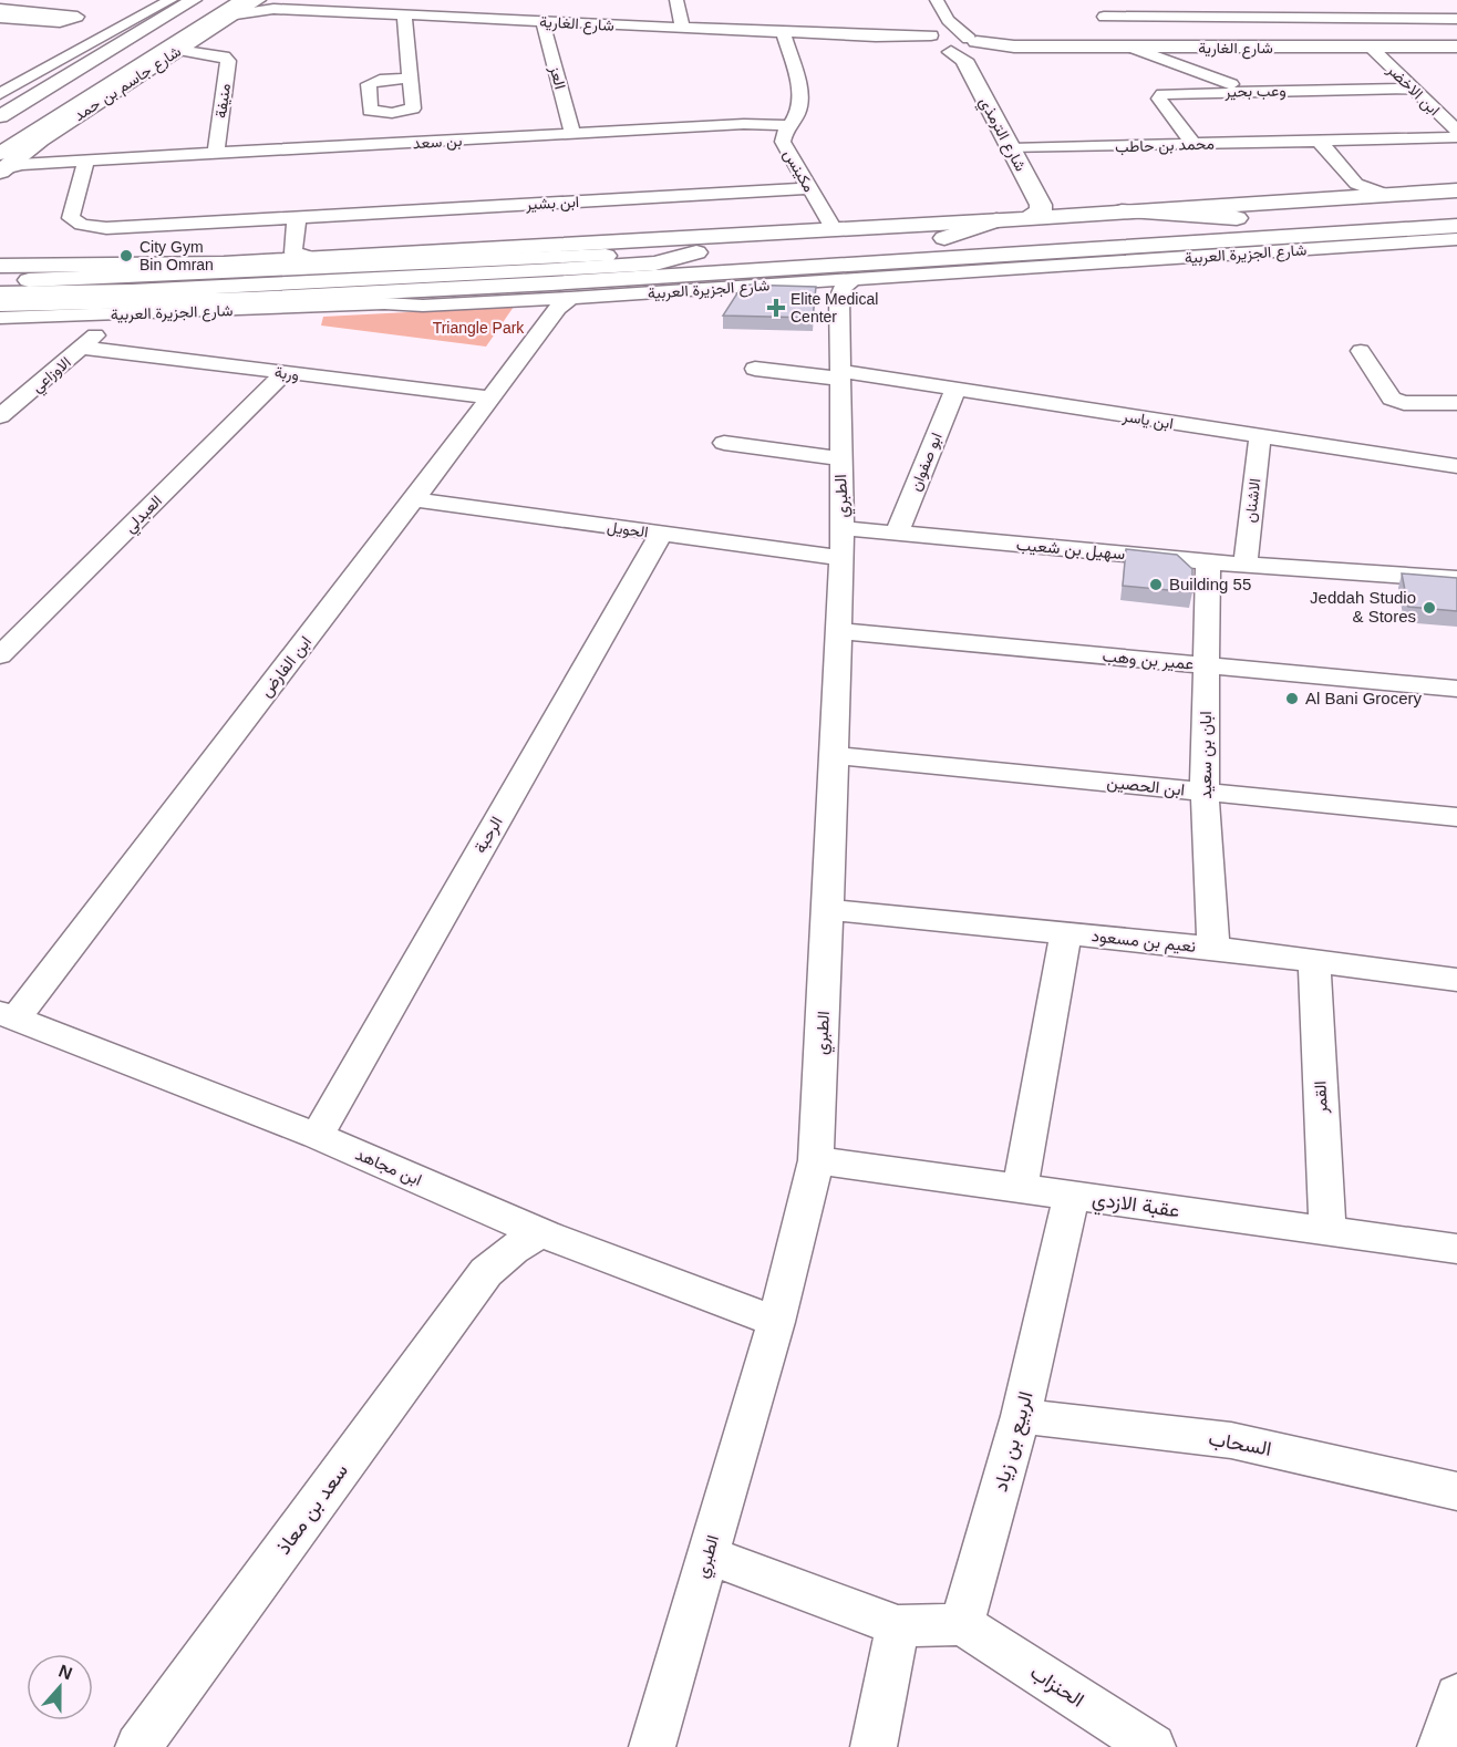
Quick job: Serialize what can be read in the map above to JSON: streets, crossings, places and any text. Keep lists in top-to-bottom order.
{
  "streets": {
    "main road": [
      "شارع الغارية",
      "شارع جاسم بن حمد",
      "شارع الترمذي",
      "شارع الجزيرة العربية"
    ],
    "street": [
      "العز",
      "ابن الاخضر",
      "وعب بحير",
      "منيفة",
      "بن سعد",
      "محمد بن حاطب",
      "مكينس",
      "ابن بشير",
      "وربة",
      "الاوزاعي",
      "ابن ياسر",
      "ابو صفوان",
      "الطبري",
      "الاشنان",
      "العبدلي",
      "الحويل",
      "سهيل بن شعيب",
      "عمير بن وهب",
      "ابن الفارض",
      "ابان بن سعيد",
      "ابن الحصين",
      "الرحبة",
      "نعيم بن مسعود",
      "القمر",
      "ابن مجاهد",
      "عقبة الازدي",
      "الربيع بن زياد",
      "السحاب",
      "سعد بن معاذ",
      "الحنزاب"
    ]
  },
  "crossings": [
    ["شارع الغارية", "العز"],
    ["شارع الغارية", "شارع جاسم بن حمد"],
    ["شارع الغارية", "ابن الاخضر"],
    ["شارع الغارية", "شارع الترمذي"],
    ["شارع الغارية", "مكينس"],
    ["العز", "بن سعد"],
    ["شارع جاسم بن حمد", "منيفة"],
    ["ابن الاخضر", "وعب بحير"],
    ["وعب بحير", "محمد بن حاطب"],
    ["منيفة", "بن سعد"],
    ["شارع الترمذي", "محمد بن حاطب"],
    ["بن سعد", "مكينس"],
    ["بن سعد", "ابن بشير"],
    ["مكينس", "ابن بشير"],
    ["شارع الجزيرة العربية", "الاوزاعي"],
    ["شارع الجزيرة العربية", "الطبري"],
    ["شارع الجزيرة العربية", "ابن الفارض"],
    ["وربة", "الاوزاعي"],
    ["وربة", "العبدلي"],
    ["وربة", "ابن الفارض"],
    ["ابن ياسر", "ابو صفوان"],
    ["ابن ياسر", "الطبري"],
    ["ابن ياسر", "الاشنان"],
    ["ابو صفوان", "سهيل بن شعيب"],
    ["الطبري", "الحويل"],
    ["الطبري", "سهيل بن شعيب"],
    ["الطبري", "عمير بن وهب"],
    ["الطبري", "ابن الحصين"],
    ["الطبري", "نعيم بن مسعود"],
    ["الطبري", "ابن مجاهد"],
    ["الطبري", "عقبة الازدي"],
    ["الاشنان", "سهيل بن شعيب"],
    ["الحويل", "سهيل بن شعيب"],
    ["الحويل", "ابن الفارض"],
    ["الحويل", "الرحبة"],
    ["سهيل بن شعيب", "ابان بن سعيد"],
    ["عمير بن وهب", "ابان بن سعيد"],
    ["ابن الفارض", "ابن مجاهد"],
    ["ابان بن سعيد", "ابن الحصين"],
    ["ابان بن سعيد", "نعيم بن مسعود"],
    ["الرحبة", "ابن مجاهد"],
    ["نعيم بن مسعود", "القمر"],
    ["القمر", "عقبة الازدي"],
    ["ابن مجاهد", "سعد بن معاذ"],
    ["عقبة الازدي", "الربيع بن زياد"],
    ["الربيع بن زياد", "السحاب"],
    ["الربيع بن زياد", "الحنزاب"]
  ],
  "parks": ["Triangle Park"],
  "places": {
    "other": [
      "City Gym Bin Omran",
      "Building 55",
      "Jeddah Studio & Stores",
      "Al Bani Grocery"
    ],
    "health": ["Elite Medical Center"]
  },
  "north": "top"
}
